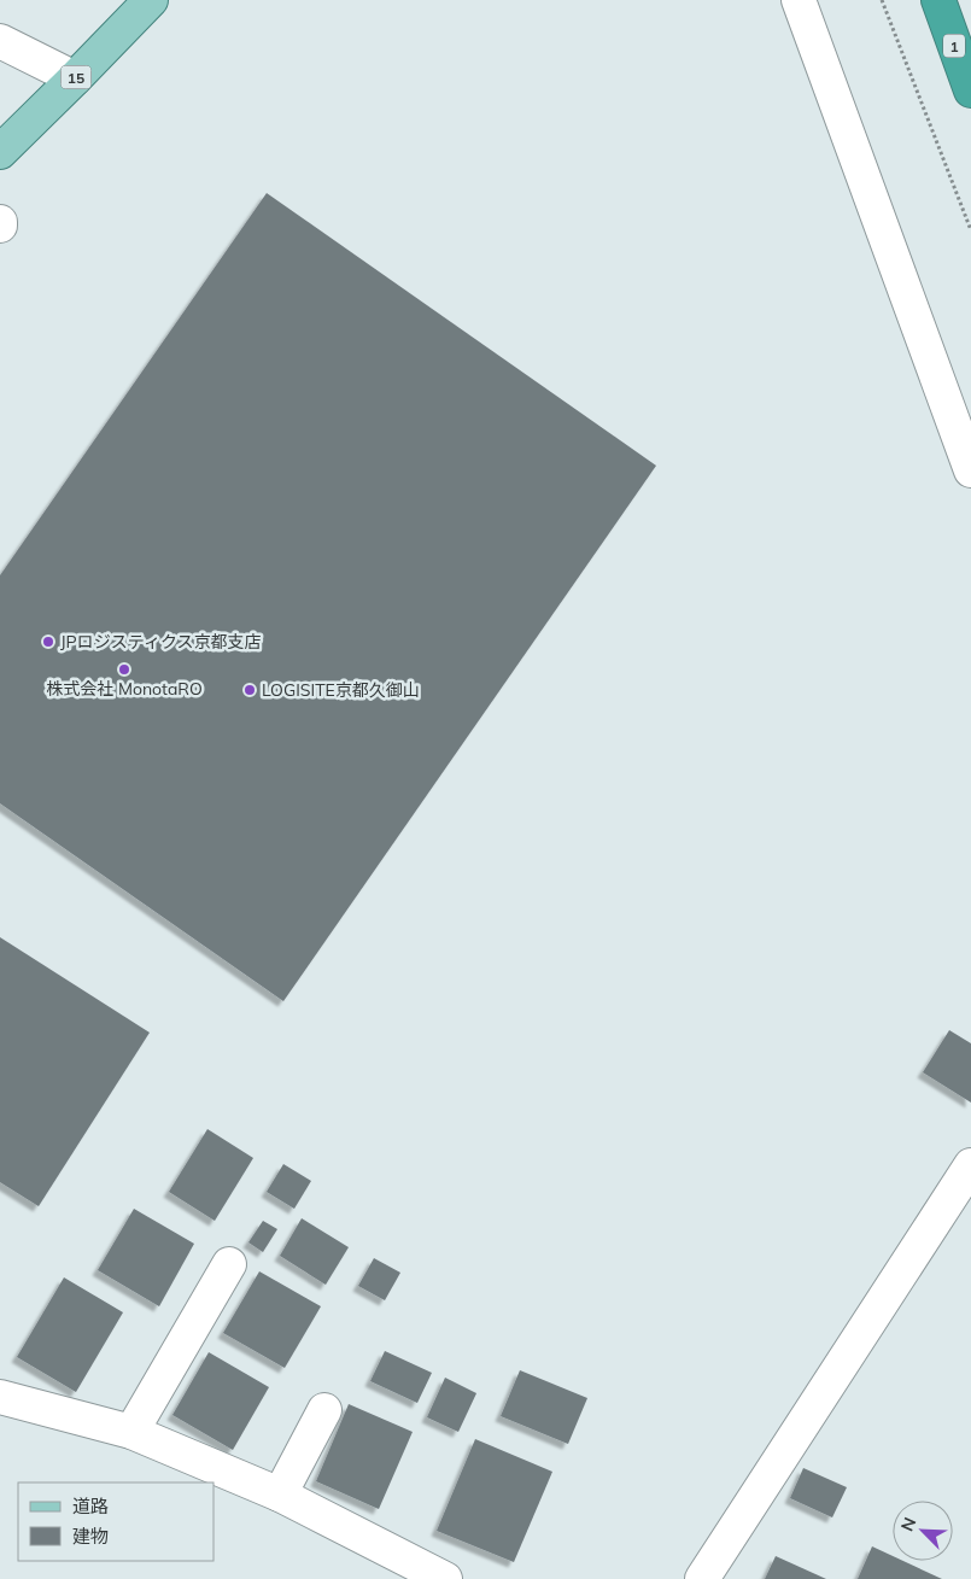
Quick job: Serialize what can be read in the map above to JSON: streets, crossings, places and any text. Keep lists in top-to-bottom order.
{
  "streets": {
    "highway": ["1"],
    "main road": ["15"]
  },
  "places": ["JPロジスティクス京都支店", "株式会社 MonotaRO", "LOGISITE京都久御山"],
  "legend": ["道路", "建物"],
  "north": "top left"
}
